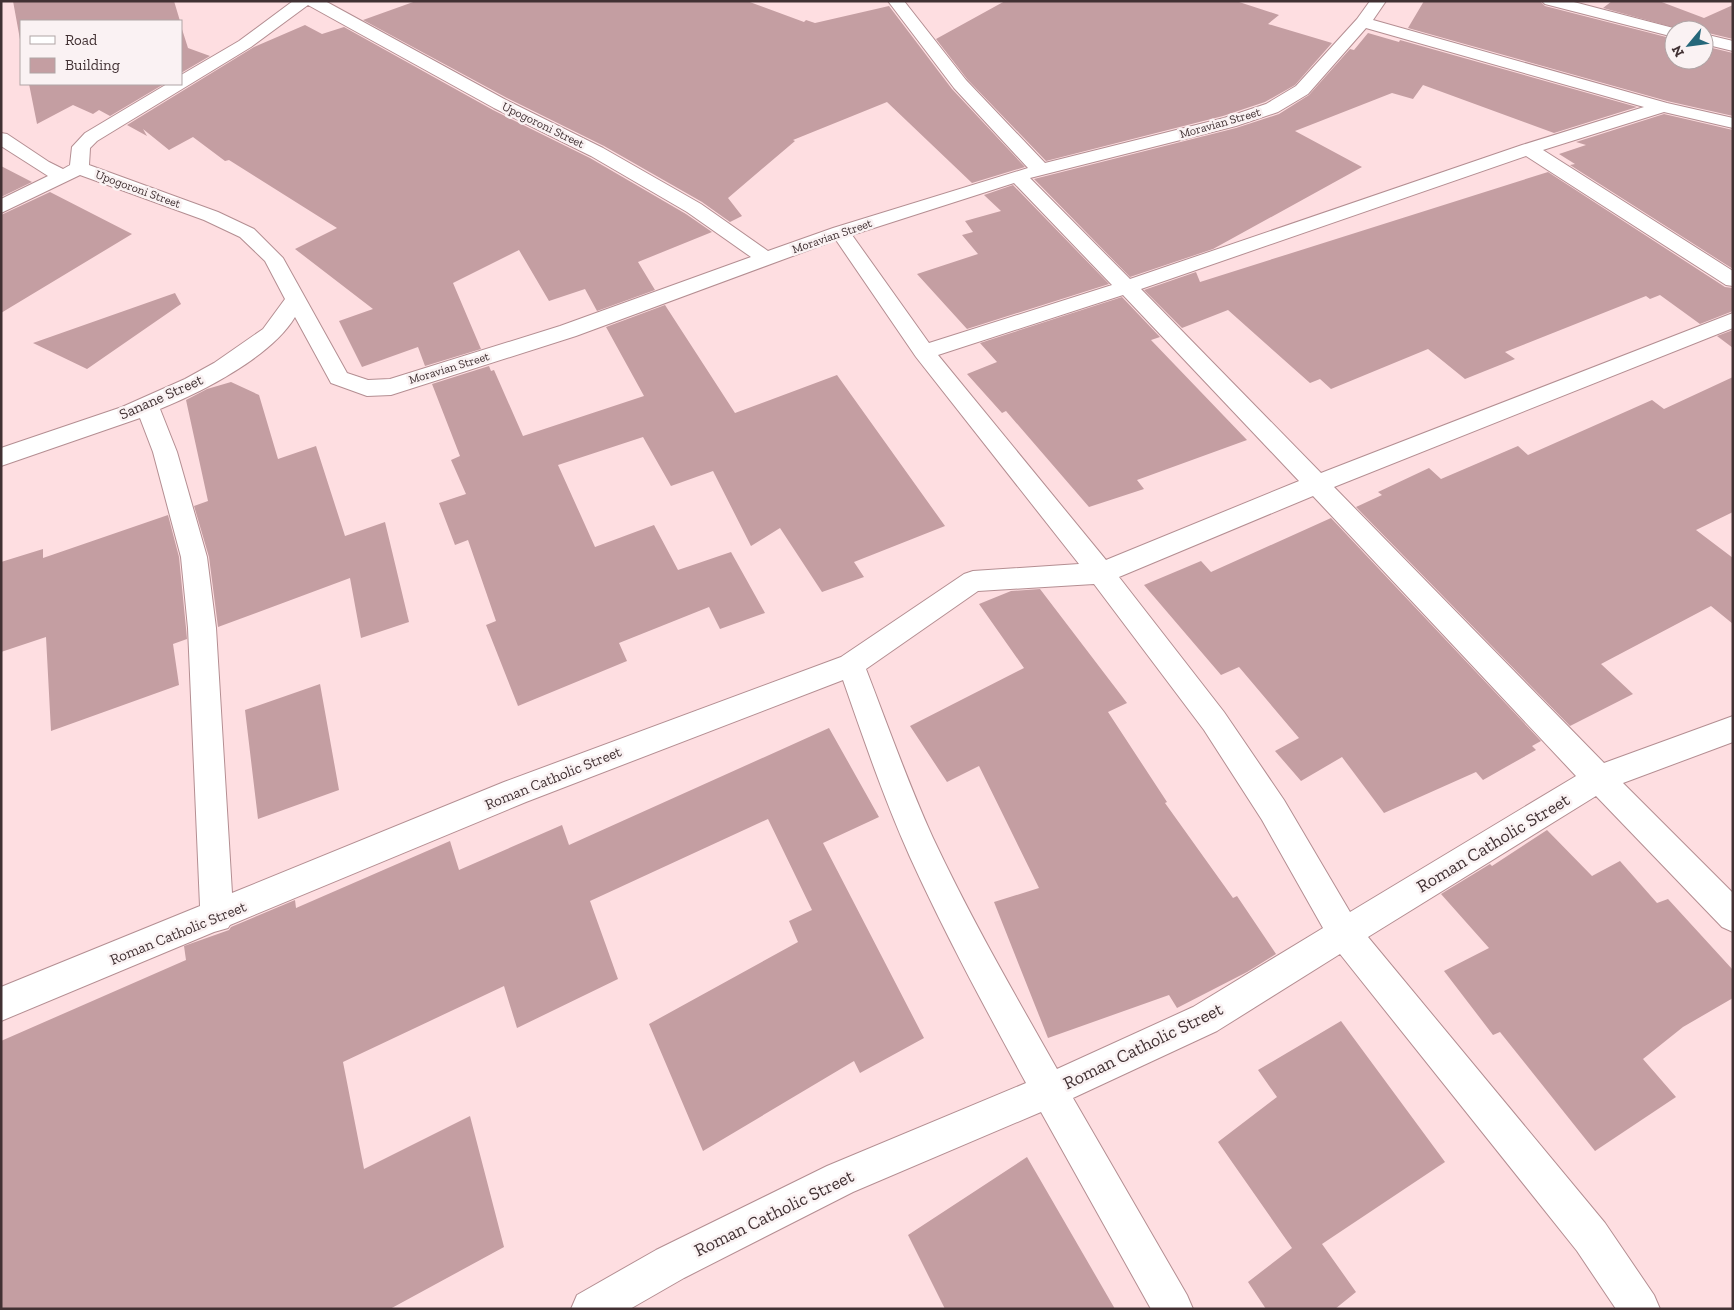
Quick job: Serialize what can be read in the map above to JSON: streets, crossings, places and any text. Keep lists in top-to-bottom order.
{
  "streets": {
    "street": [
      "Moravian Street",
      "Upogoroni Street",
      "Sanane Street",
      "Roman Catholic Street"
    ]
  },
  "crossings": [
    ["Moravian Street", "Upogoroni Street"],
    ["Moravian Street", "Sanane Street"],
    ["Upogoroni Street", "Sanane Street"]
  ],
  "legend": ["Road", "Building"],
  "north": "bottom left"
}
